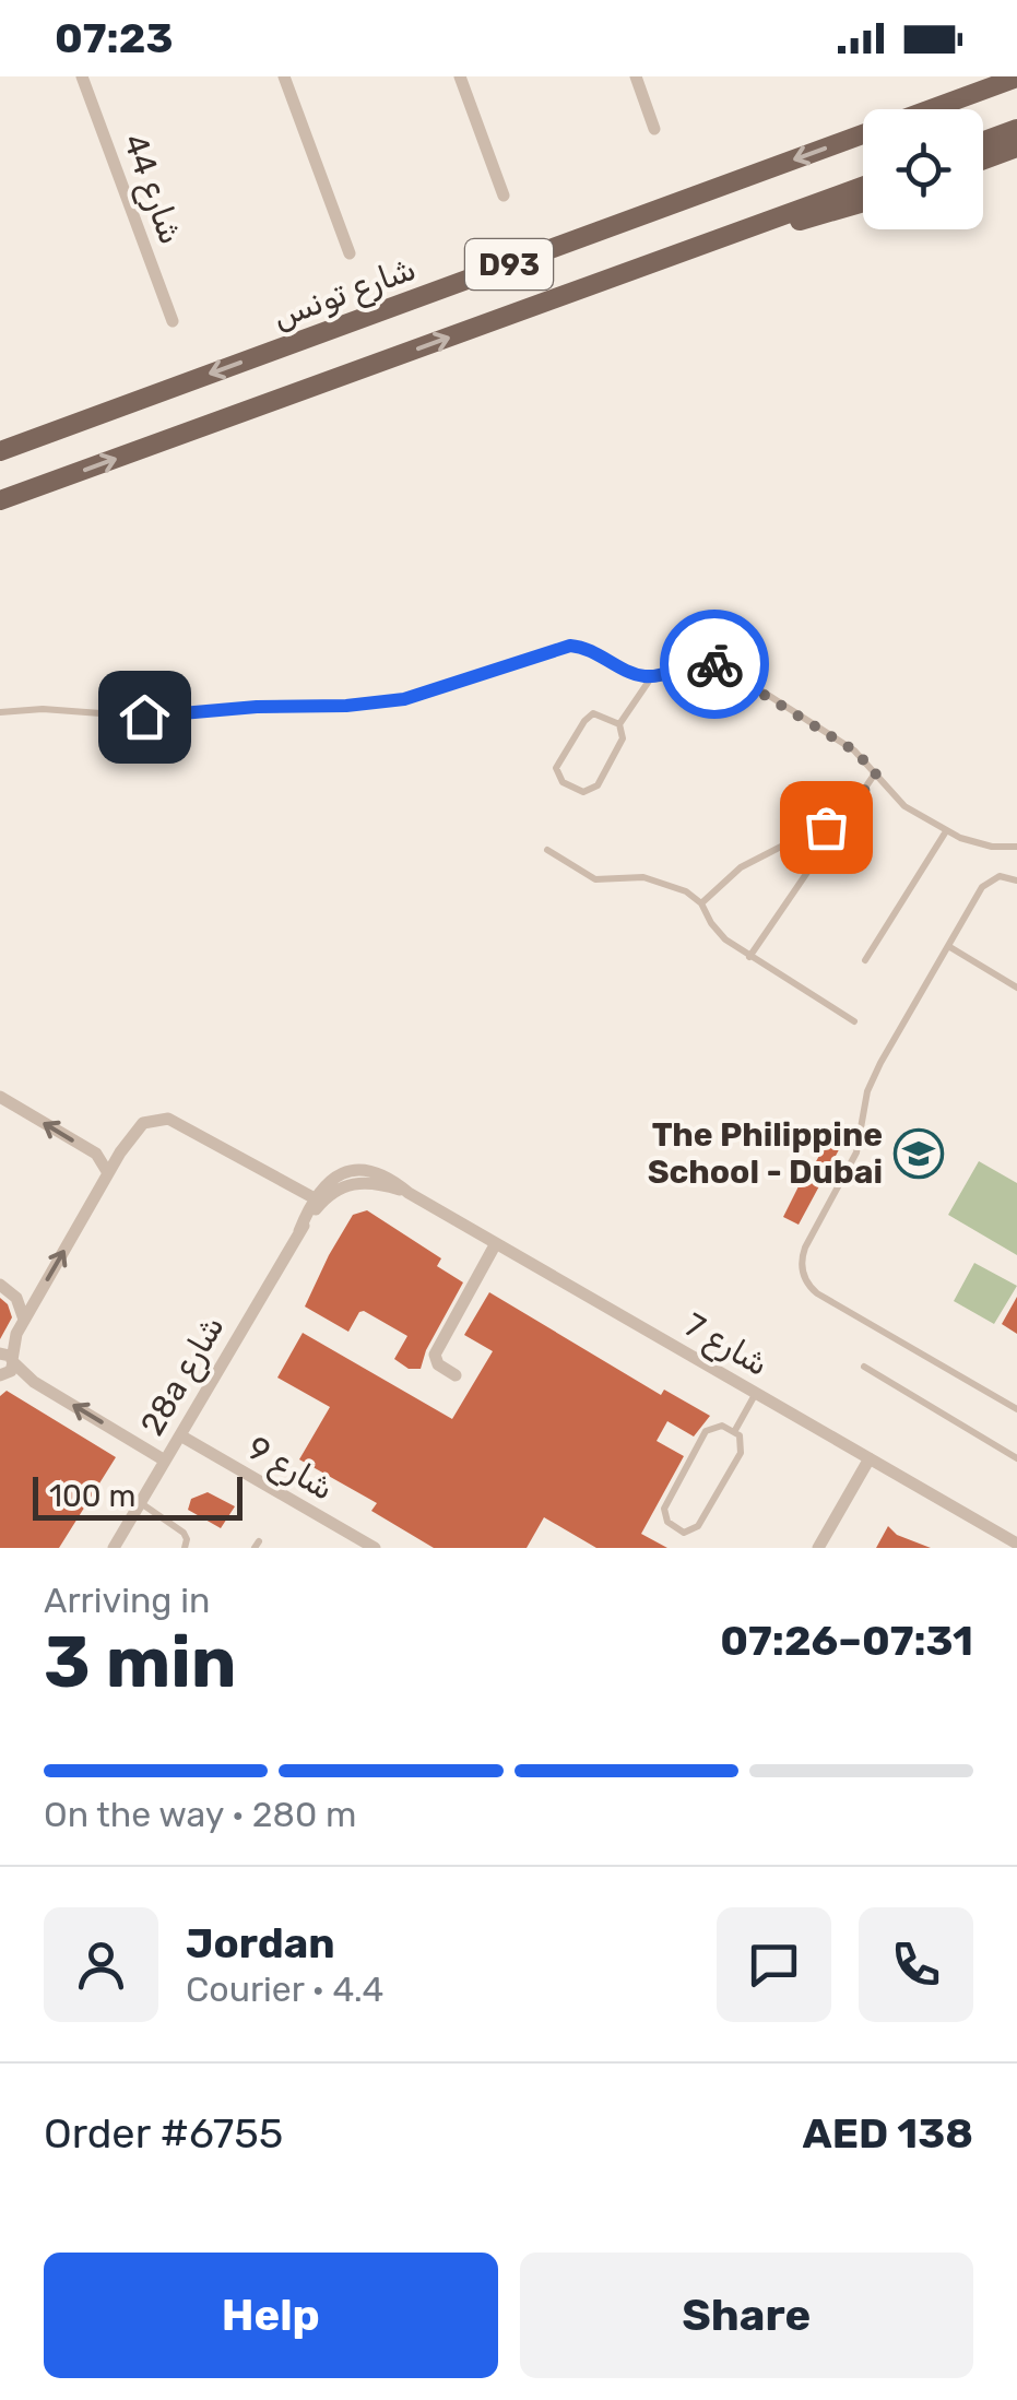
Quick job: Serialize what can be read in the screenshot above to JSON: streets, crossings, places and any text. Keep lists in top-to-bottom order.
{
  "streets": {
    "main road": ["D93", "شارع تونس"],
    "street": [
      "شارع 44",
      "شارع 7",
      "28a شارع",
      "شارع 9"
    ]
  },
  "crossings": [
    ["شارع 7", "28a شارع"],
    ["28a شارع", "شارع 9"]
  ],
  "places": {
    "school or university": ["The Philippine School - Dubai"]
  },
  "scale_bar": "100 m",
  "page": {
    "status": "07:23",
    "scale": "100 m",
    "heading": ["3 min", "Arriving in", "07:26–07:31"],
    "panel": [
      "Jordan",
      "Courier · 4.4",
      "Order #6755",
      "AED 138"
    ],
    "bar": "On the way · 280 m",
    "buttons": ["Help", "Share"]
  }
}
